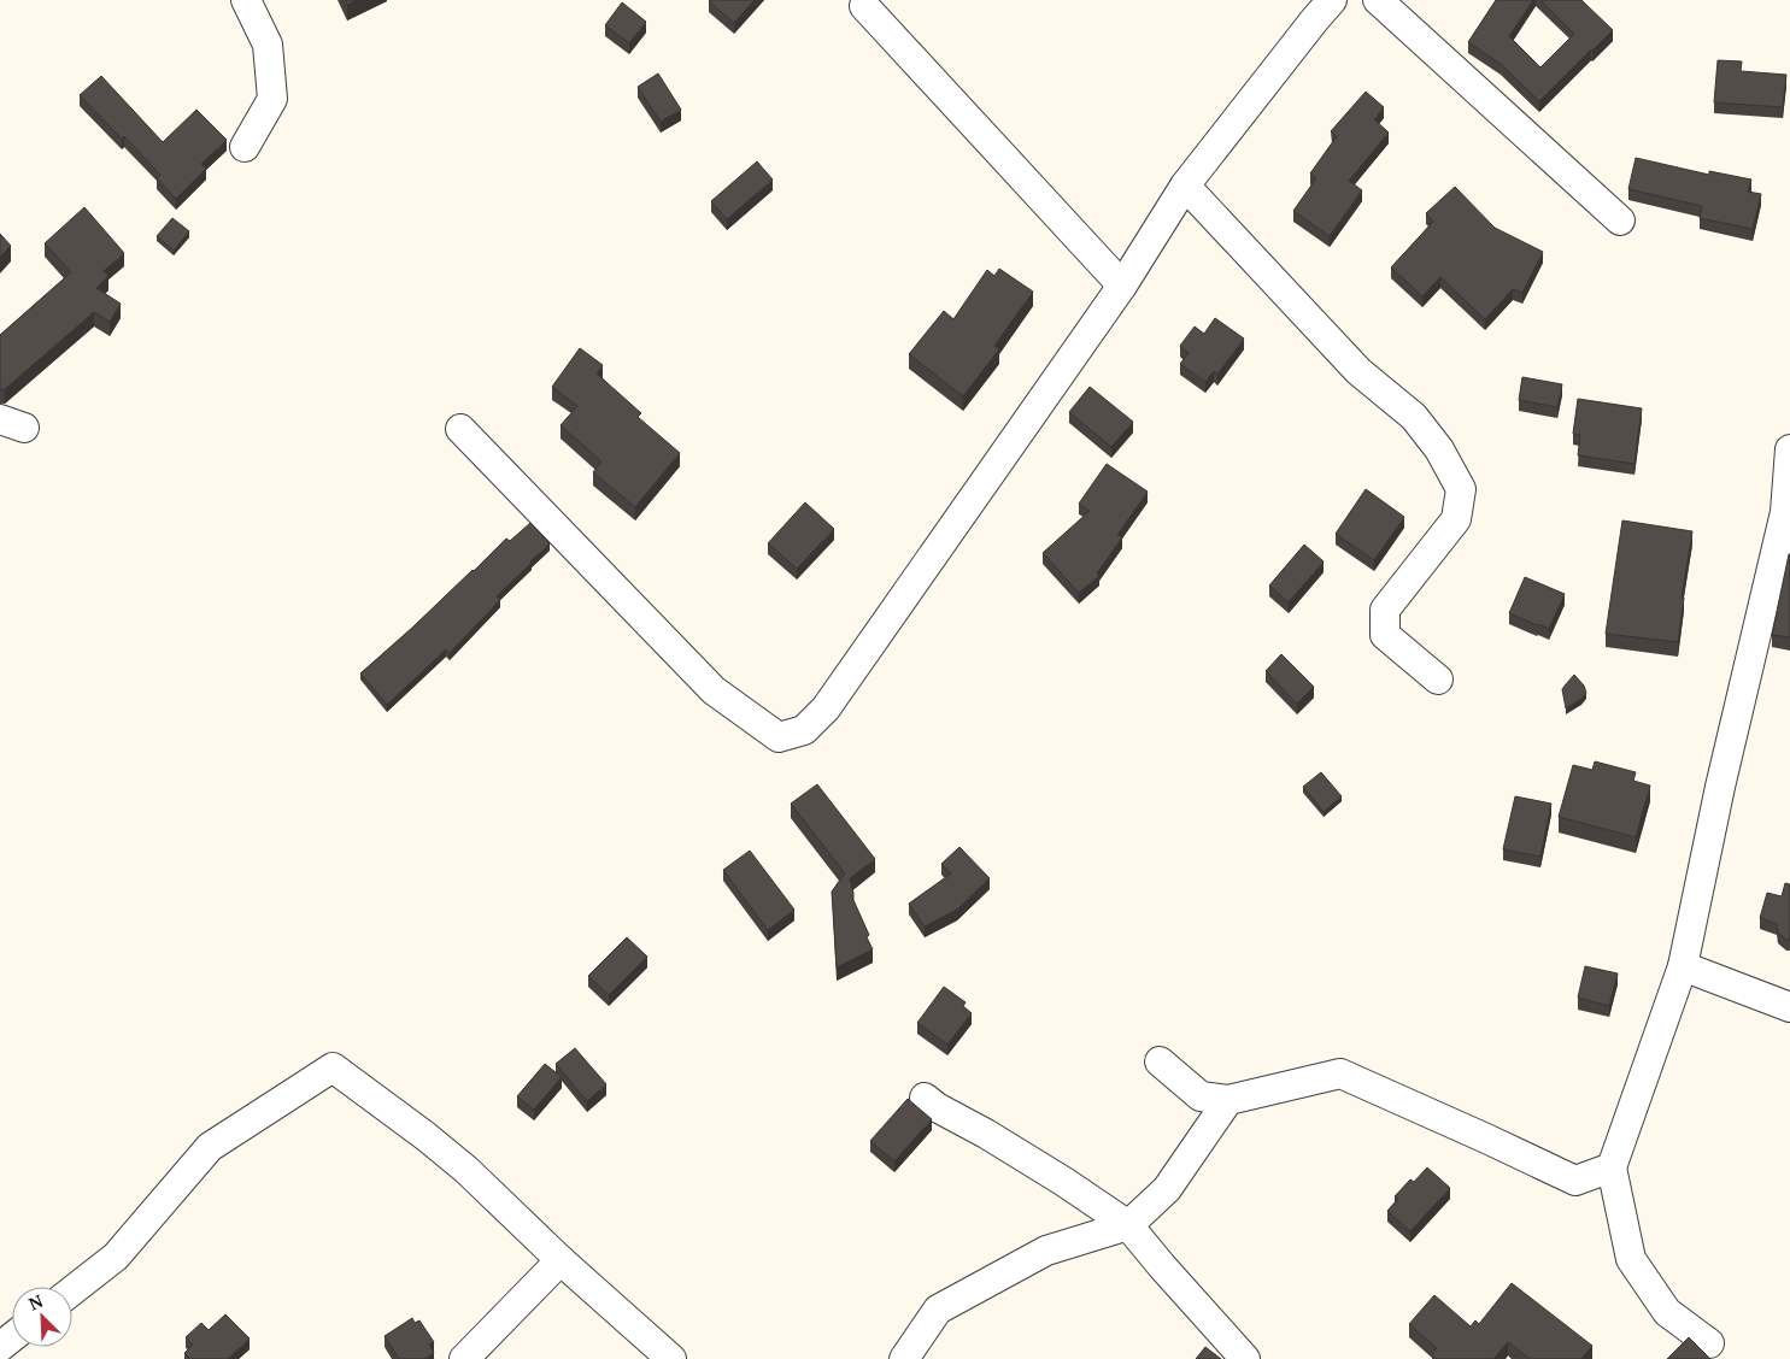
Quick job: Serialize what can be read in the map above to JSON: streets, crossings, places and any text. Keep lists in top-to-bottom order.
{
  "north": "top left"
}
